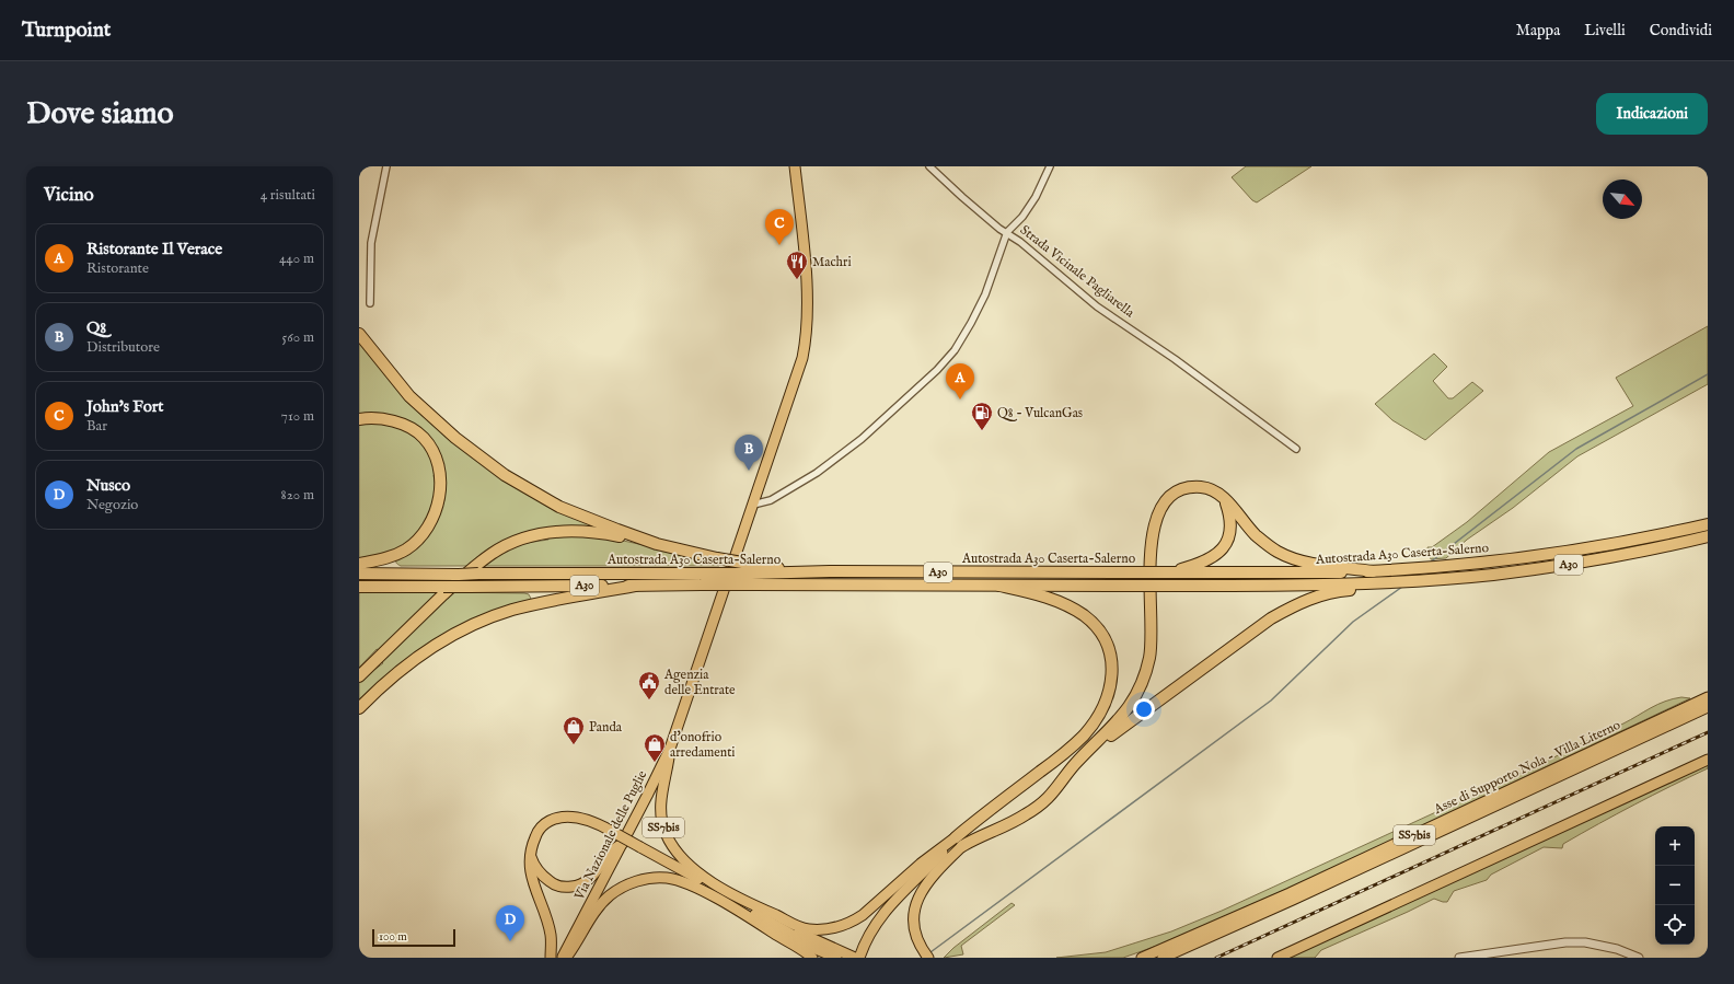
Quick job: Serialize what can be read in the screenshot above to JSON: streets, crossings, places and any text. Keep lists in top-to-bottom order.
{
  "streets": {
    "highway": ["Autostrada A30 Caserta-Salerno", "A30"],
    "main road": ["Asse di Supporto Nola - Villa Literno", "SS7bis", "Via Nazionale delle Puglie"],
    "street": ["Strada Vicinale Pagliarella"]
  },
  "crossings": [
    ["Strada Vicinale Pagliarella", "Via Nazionale delle Puglie"],
    ["SS7bis", "Via Nazionale delle Puglie"]
  ],
  "places": {
    "restaurant": ["Machri"],
    "fuel station": ["Q8 - VulcanGas"],
    "public building": ["Agenzia delle Entrate"],
    "shop": ["Panda", "d'onofrio arredamenti"]
  },
  "scale_bar": "100 m",
  "north": "bottom right",
  "page": {
    "header": "Turnpoint",
    "nav": ["Mappa", "Livelli", "Condividi"],
    "buttons": "Indicazioni",
    "title": "Dove siamo",
    "heading": ["Vicino", "4 risultati"],
    "pins": [
      "C",
      "A",
      "B",
      "D"
    ],
    "list": [
      {
        "mark": "A",
        "name": "Ristorante Il Verace",
        "note": "Ristorante",
        "value": "440 m"
      },
      {
        "mark": "B",
        "name": "Q8",
        "note": "Distributore",
        "value": "560 m"
      },
      {
        "mark": "C",
        "name": "John's Fort",
        "note": "Bar",
        "value": "710 m"
      },
      {
        "mark": "D",
        "name": "Nusco",
        "note": "Negozio",
        "value": "820 m"
      }
    ],
    "map_buttons": ["+", "−"],
    "scale": "100 m"
  }
}
